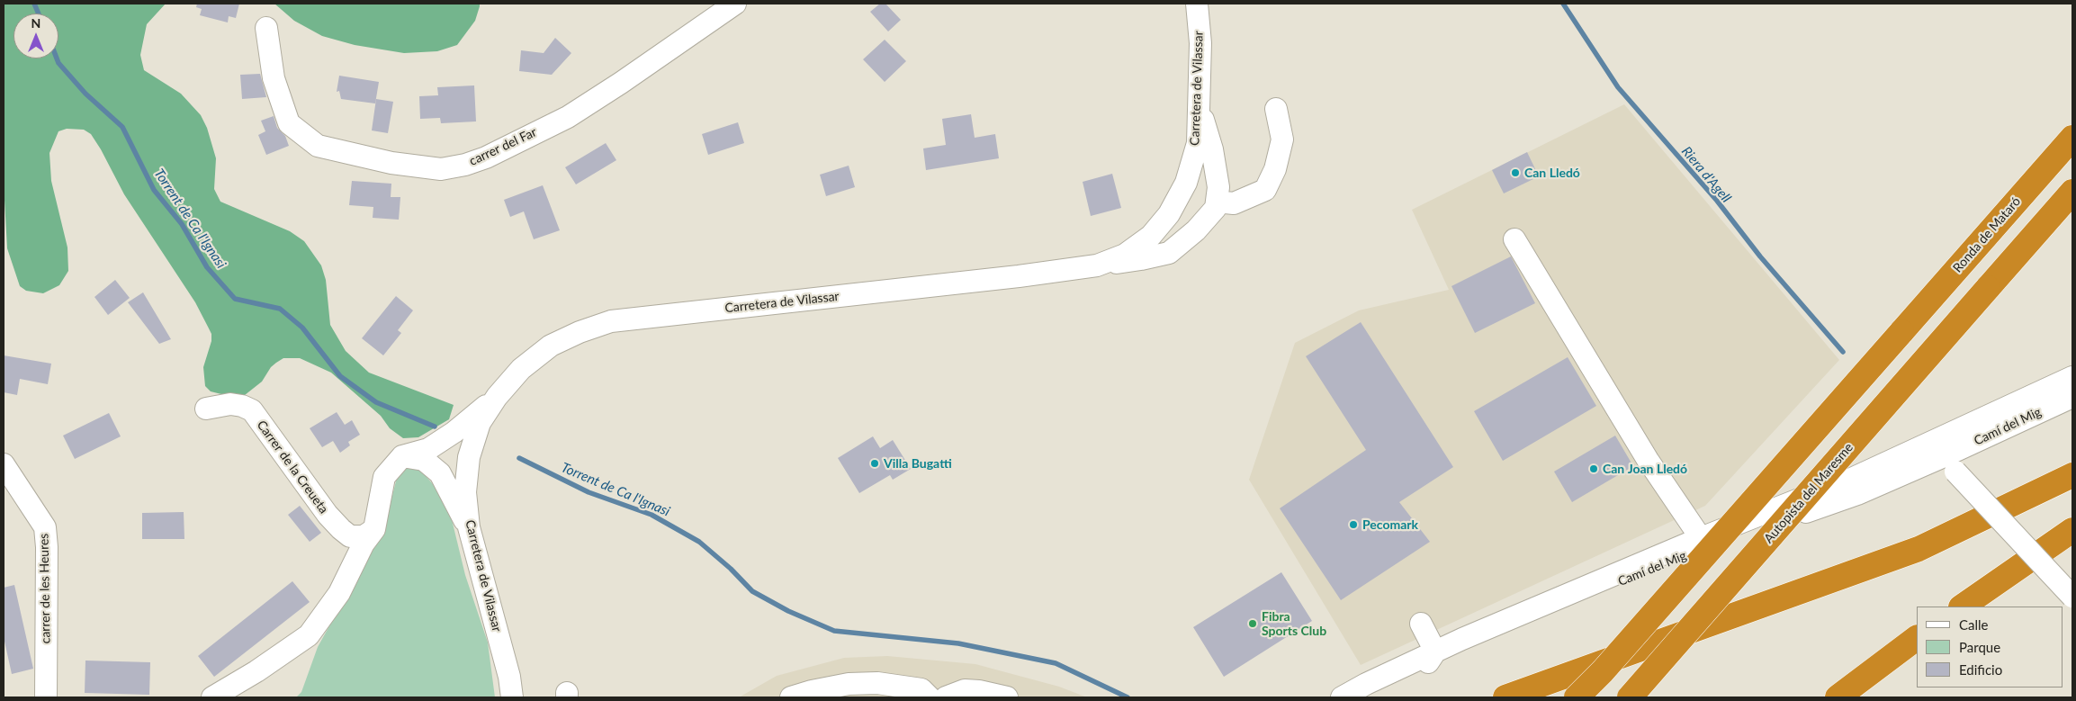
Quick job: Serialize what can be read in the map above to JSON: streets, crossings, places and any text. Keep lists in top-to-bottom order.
{
  "streets": {
    "highway": ["Ronda de Mataró", "Autopista del Maresme"],
    "street": [
      "Carretera de Vilassar",
      "carrer del Far",
      "Camí del Mig",
      "Carrer de la Creueta",
      "carrer de les Heures"
    ]
  },
  "water": ["Riera d'Agell", "Torrent de Ca l'Ignasi"],
  "places": [
    "Can Lledó",
    "Villa Bugatti",
    "Can Joan Lledó",
    "Pecomark",
    "Fibra Sports Club"
  ],
  "legend": ["Calle", "Parque", "Edificio"],
  "north": "top"
}
